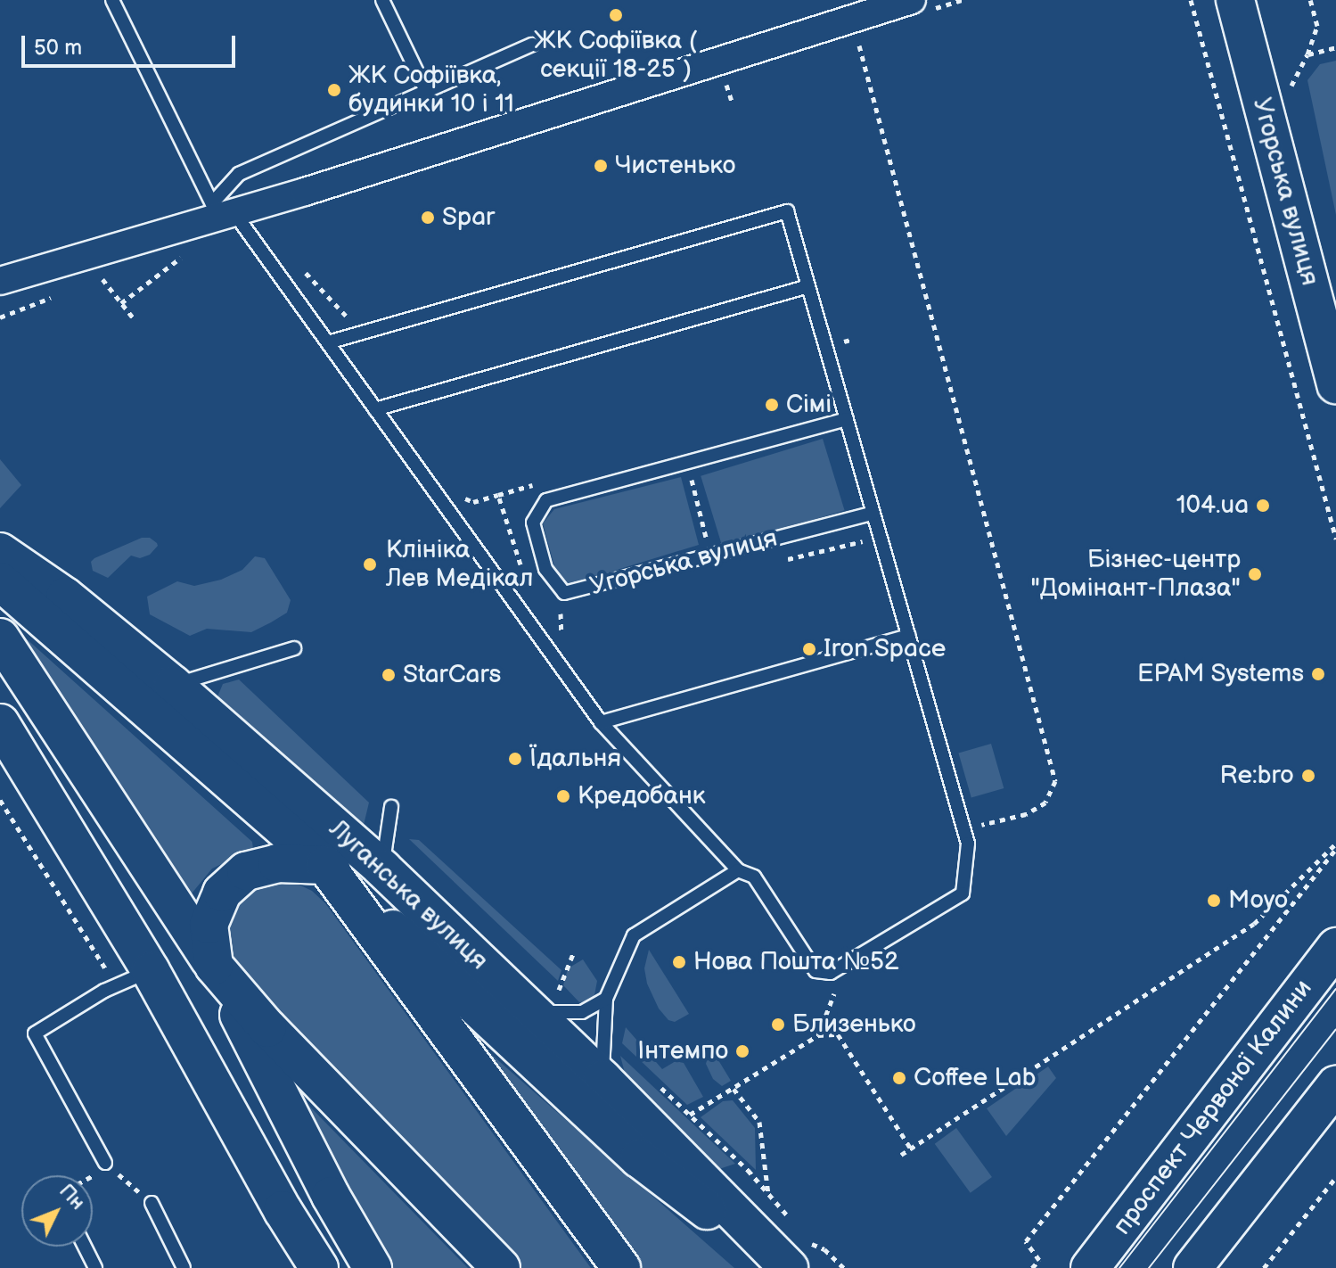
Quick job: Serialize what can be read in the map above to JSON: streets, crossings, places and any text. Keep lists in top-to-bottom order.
{
  "streets": {
    "main road": ["Угорська вулиця", "Луганська вулиця", "проспект Червоної Калини"]
  },
  "places": [
    "ЖК Софіївка ( секції 18-25 )",
    "ЖК Софіївка, будинки 10 і 11",
    "Чистенько",
    "Spar",
    "Сімі",
    "104.ua",
    "Клініка Лев Медікал",
    "Бізнес-центр \"Домінант-Плаза\"",
    "Iron Space",
    "EPAM Systems",
    "StarCars",
    "Їдальня",
    "Re:bro",
    "Кредобанк",
    "Moyo",
    "Нова Пошта №52",
    "Близенько",
    "Інтемпо",
    "Coffee Lab"
  ],
  "scale_bar": "50 m",
  "north": "top right"
}
